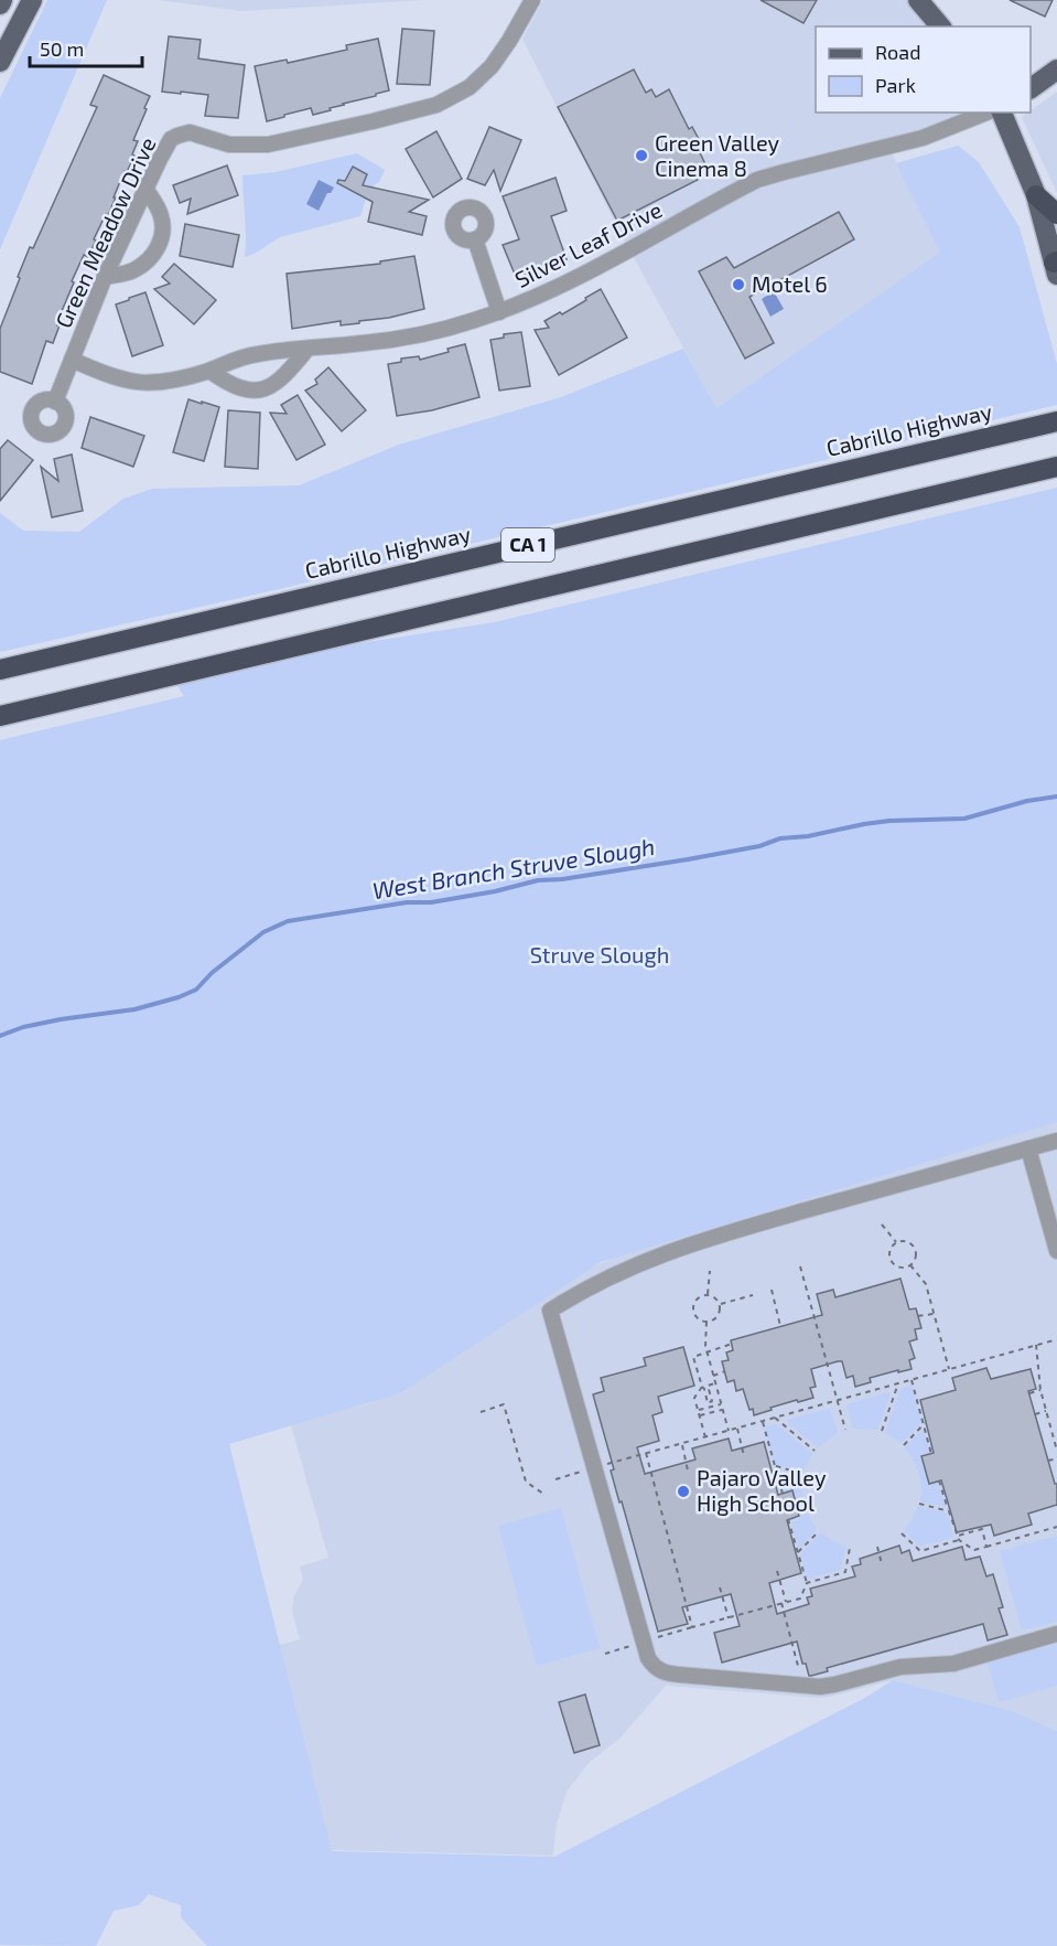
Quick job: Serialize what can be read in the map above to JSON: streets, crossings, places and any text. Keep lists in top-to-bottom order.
{
  "streets": {
    "highway": ["Cabrillo Highway", "CA 1"],
    "street": ["Green Meadow Drive", "Silver Leaf Drive"]
  },
  "crossings": [
    ["Green Meadow Drive", "Silver Leaf Drive"]
  ],
  "water": ["West Branch Struve Slough"],
  "parks": ["Struve Slough"],
  "places": ["Green Valley Cinema 8", "Motel 6", "Pajaro Valley High School"],
  "legend": ["Road", "Park"],
  "scale_bar": "50 m"
}
